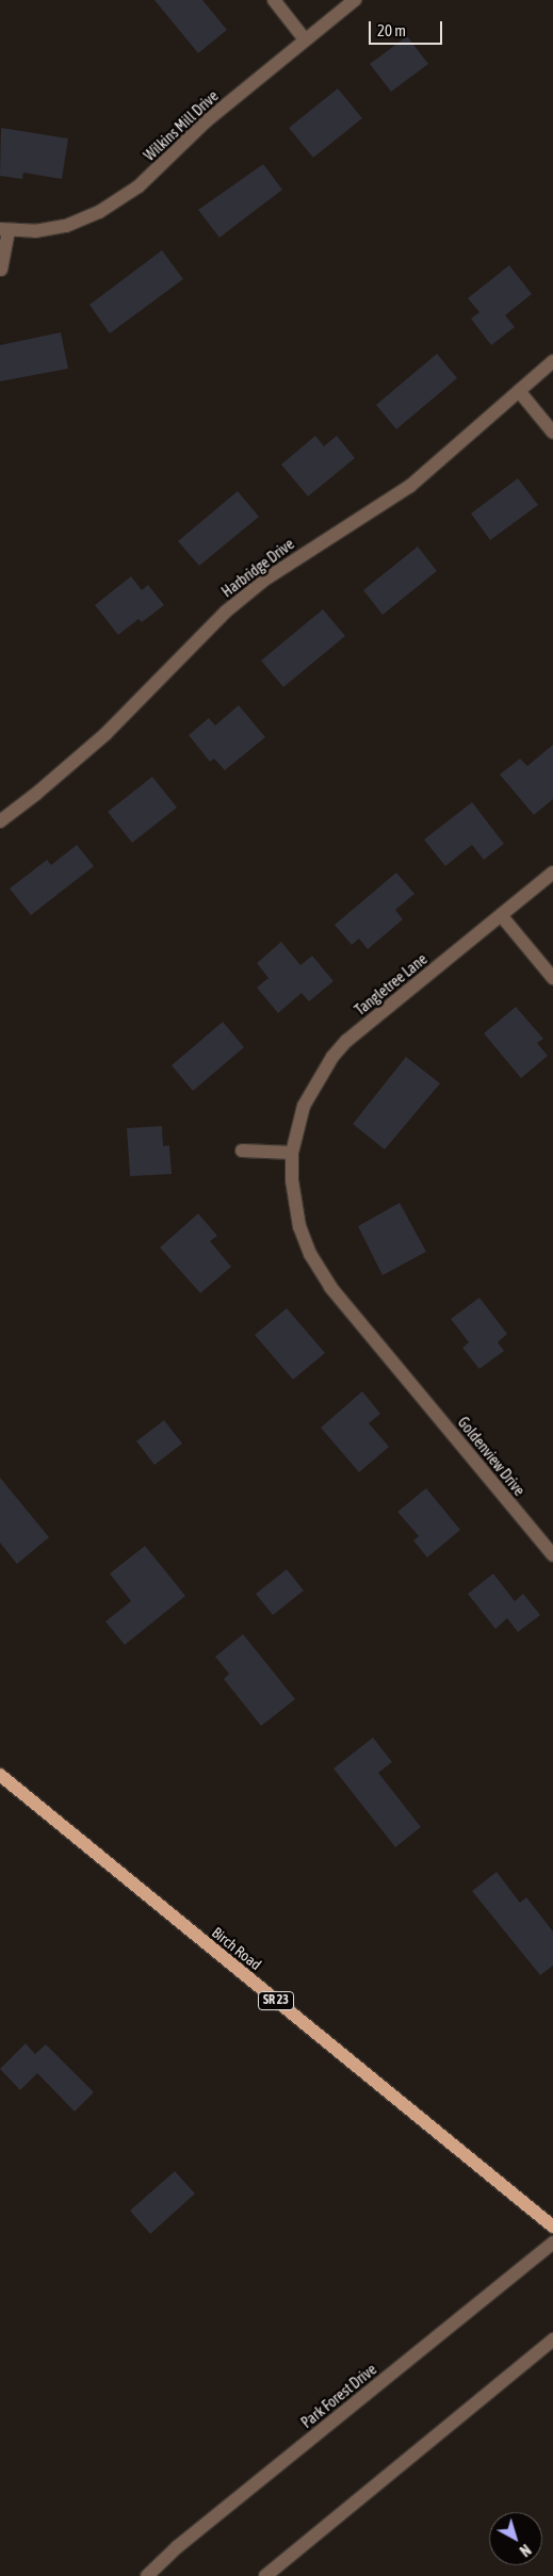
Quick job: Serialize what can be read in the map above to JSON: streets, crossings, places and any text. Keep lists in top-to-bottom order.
{
  "streets": {
    "main road": ["Birch Road", "SR 23"],
    "street": [
      "Wilkins Mill Drive",
      "Harbridge Drive",
      "Tangletree Lane",
      "Goldenview Drive",
      "Park Forest Drive"
    ]
  },
  "crossings": [
    ["Tangletree Lane", "Goldenview Drive"]
  ],
  "scale_bar": "20 m",
  "north": "bottom right"
}
